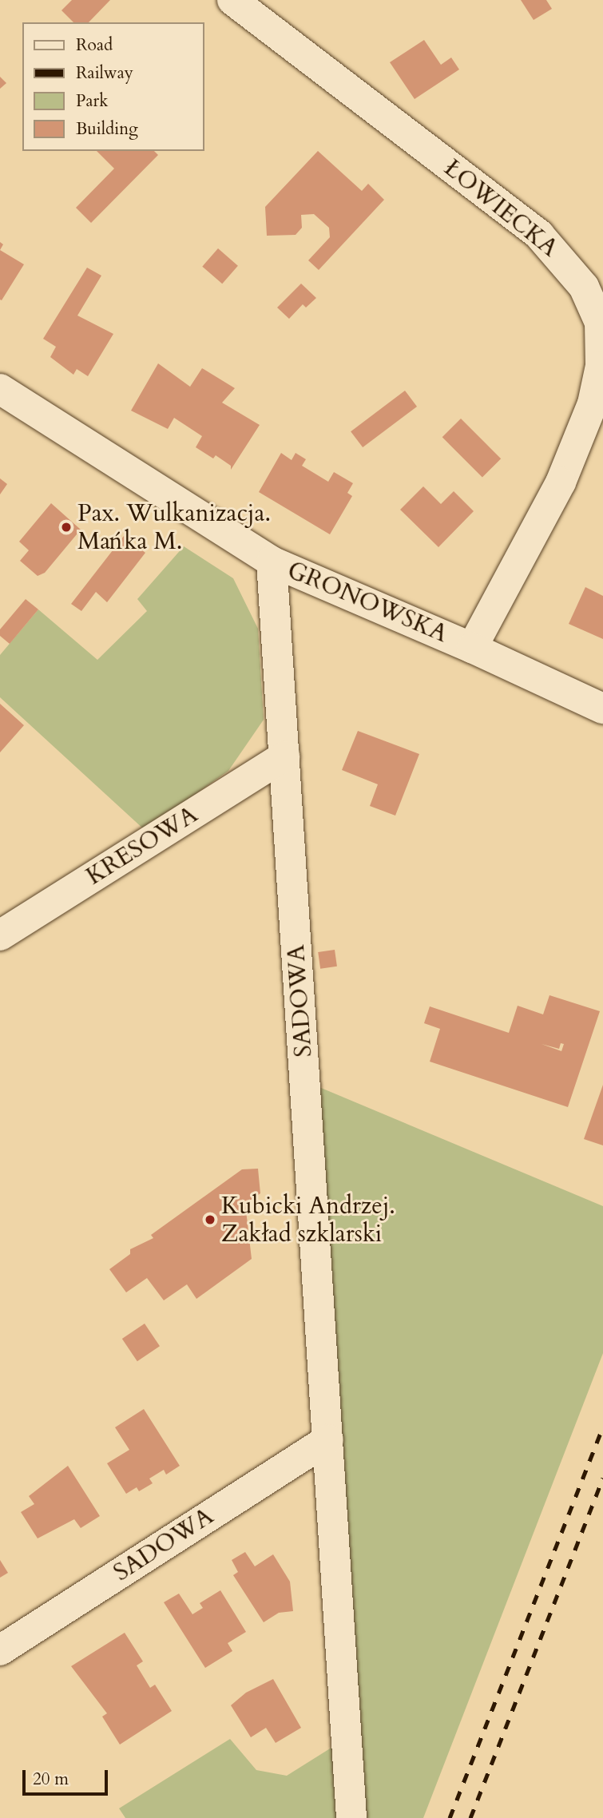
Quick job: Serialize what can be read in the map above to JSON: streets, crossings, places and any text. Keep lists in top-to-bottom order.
{
  "streets": {
    "street": [
      "ŁOWIECKA",
      "GRONOWSKA",
      "KRESOWA",
      "SADOWA"
    ]
  },
  "crossings": [
    ["ŁOWIECKA", "GRONOWSKA"],
    ["GRONOWSKA", "SADOWA"],
    ["KRESOWA", "SADOWA"]
  ],
  "places": ["Pax. Wulkanizacja. Mańka M.", "Kubicki Andrzej. Zakład szklarski"],
  "legend": [
    "Road",
    "Railway",
    "Park",
    "Building"
  ],
  "scale_bar": "20 m"
}
